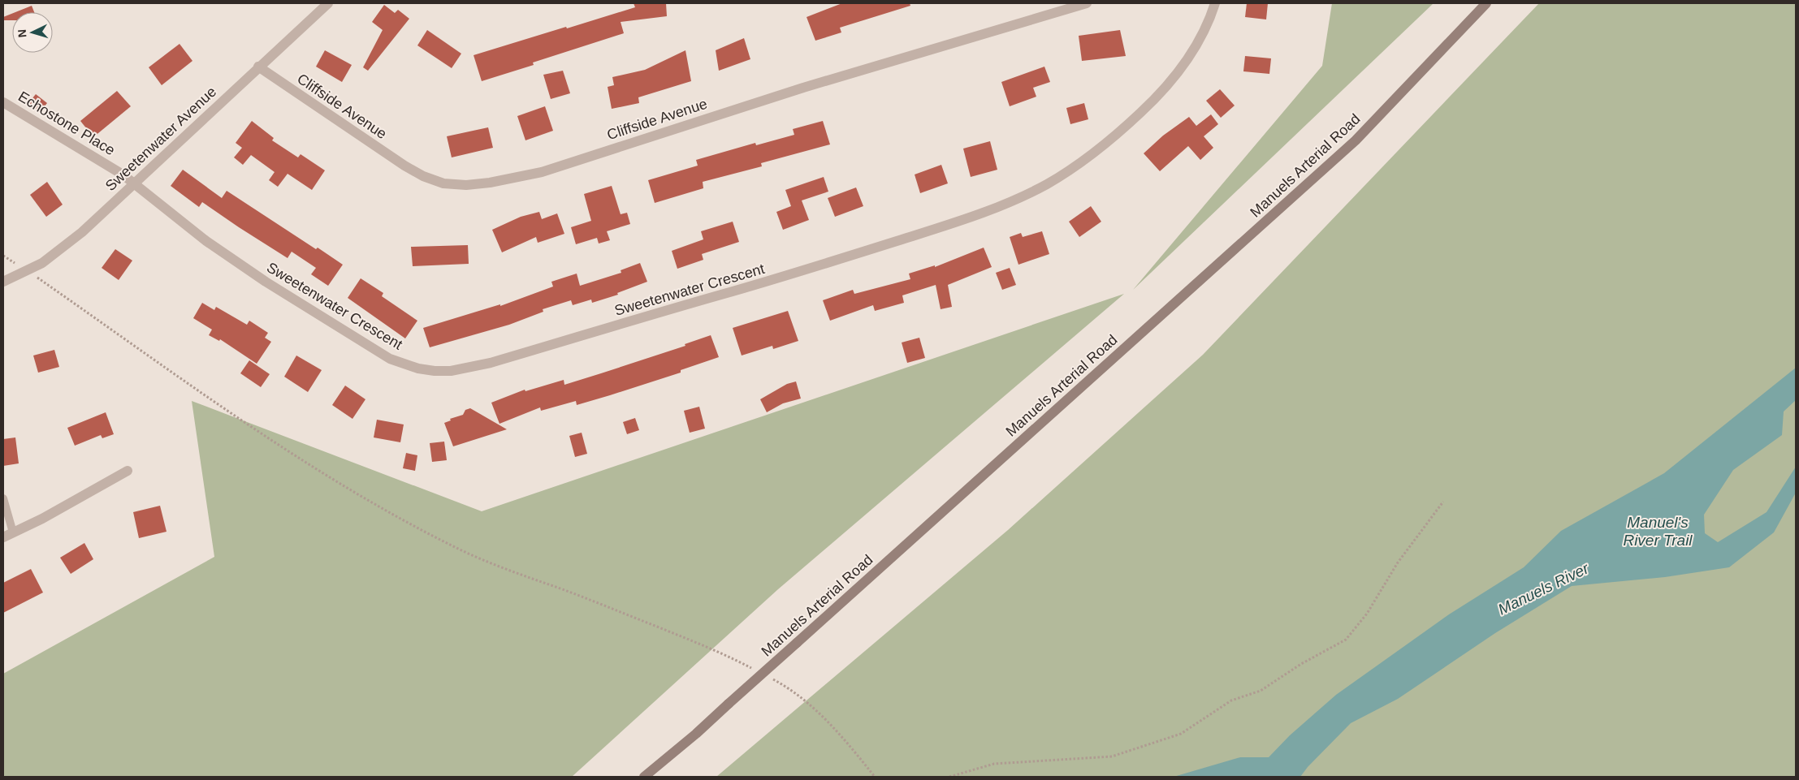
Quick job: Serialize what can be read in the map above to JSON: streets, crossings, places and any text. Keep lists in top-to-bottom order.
{
  "streets": {
    "main road": ["Manuels Arterial Road"],
    "street": [
      "Cliffside Avenue",
      "Echostone Place",
      "Sweetenwater Avenue",
      "Sweetenwater Crescent"
    ]
  },
  "crossings": [
    ["Cliffside Avenue", "Sweetenwater Avenue"],
    ["Echostone Place", "Sweetenwater Avenue"],
    ["Echostone Place", "Sweetenwater Crescent"],
    ["Sweetenwater Avenue", "Sweetenwater Crescent"]
  ],
  "water": ["Manuel's River Trail", "Manuels River"],
  "north": "left"
}
